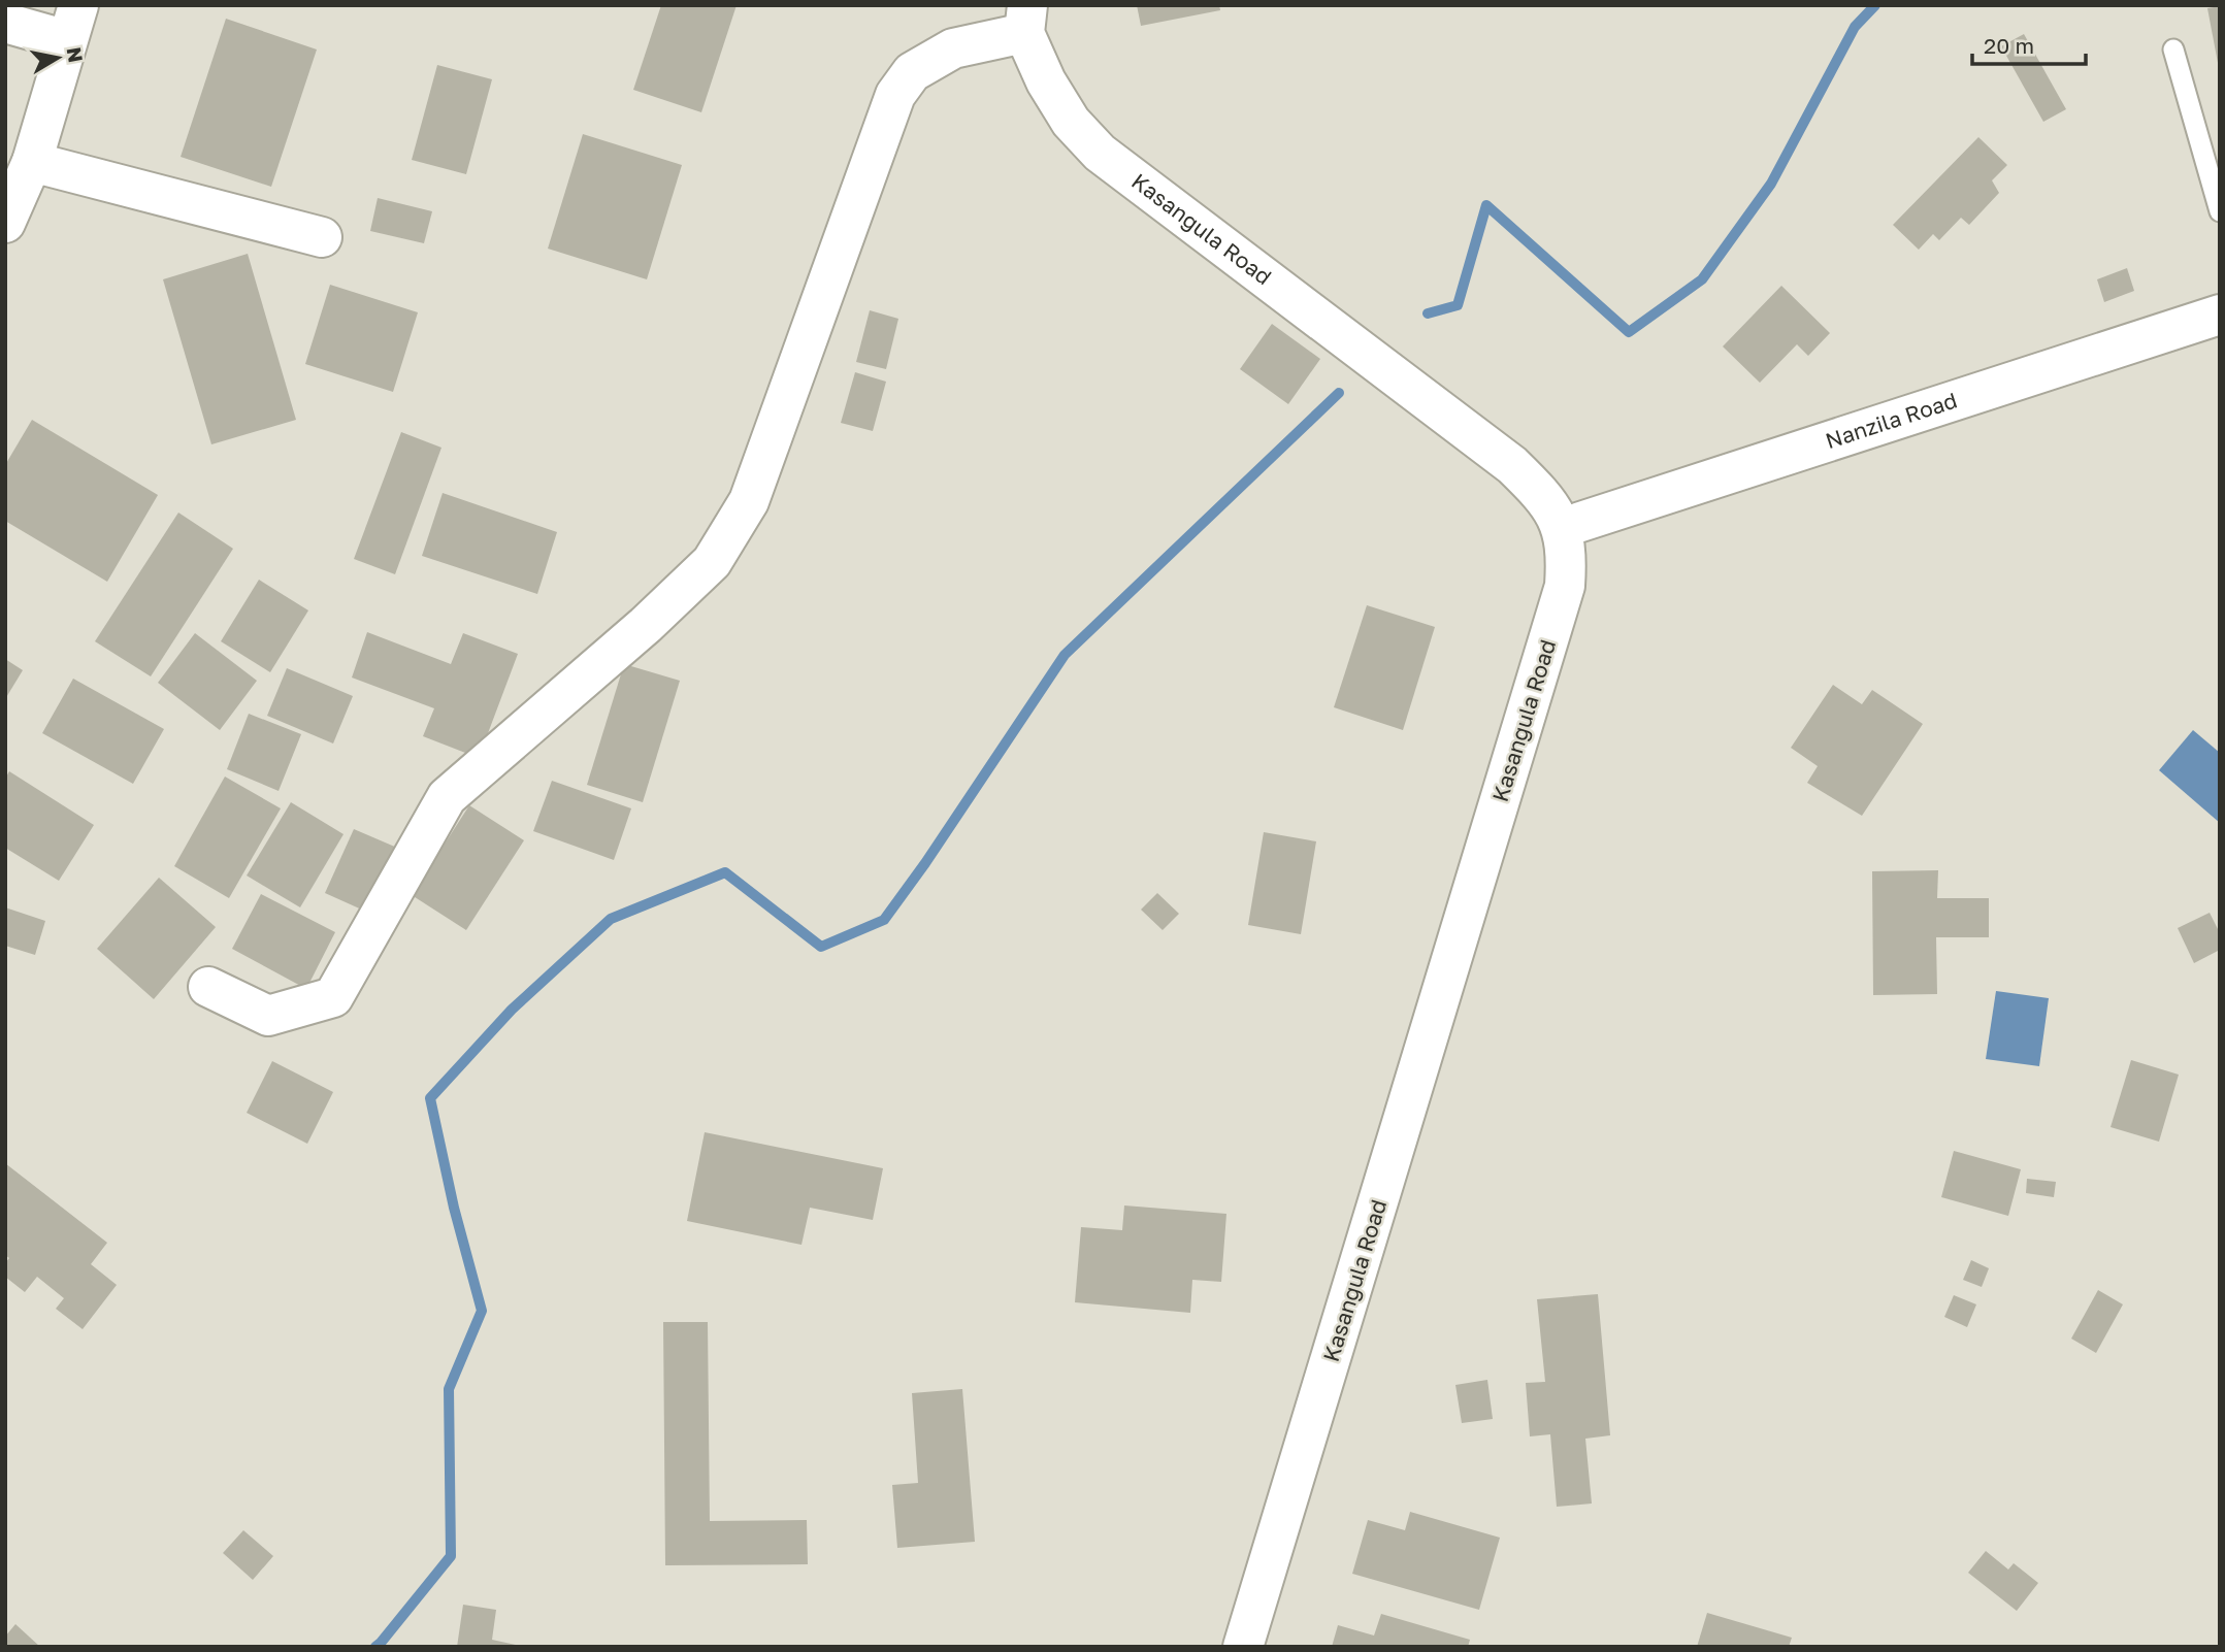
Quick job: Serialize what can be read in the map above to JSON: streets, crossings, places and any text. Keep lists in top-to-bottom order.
{
  "streets": {
    "street": ["Kasangula Road", "Nanzila Road"]
  },
  "crossings": [
    ["Kasangula Road", "Nanzila Road"]
  ],
  "scale_bar": "20 m",
  "north": "right"
}
